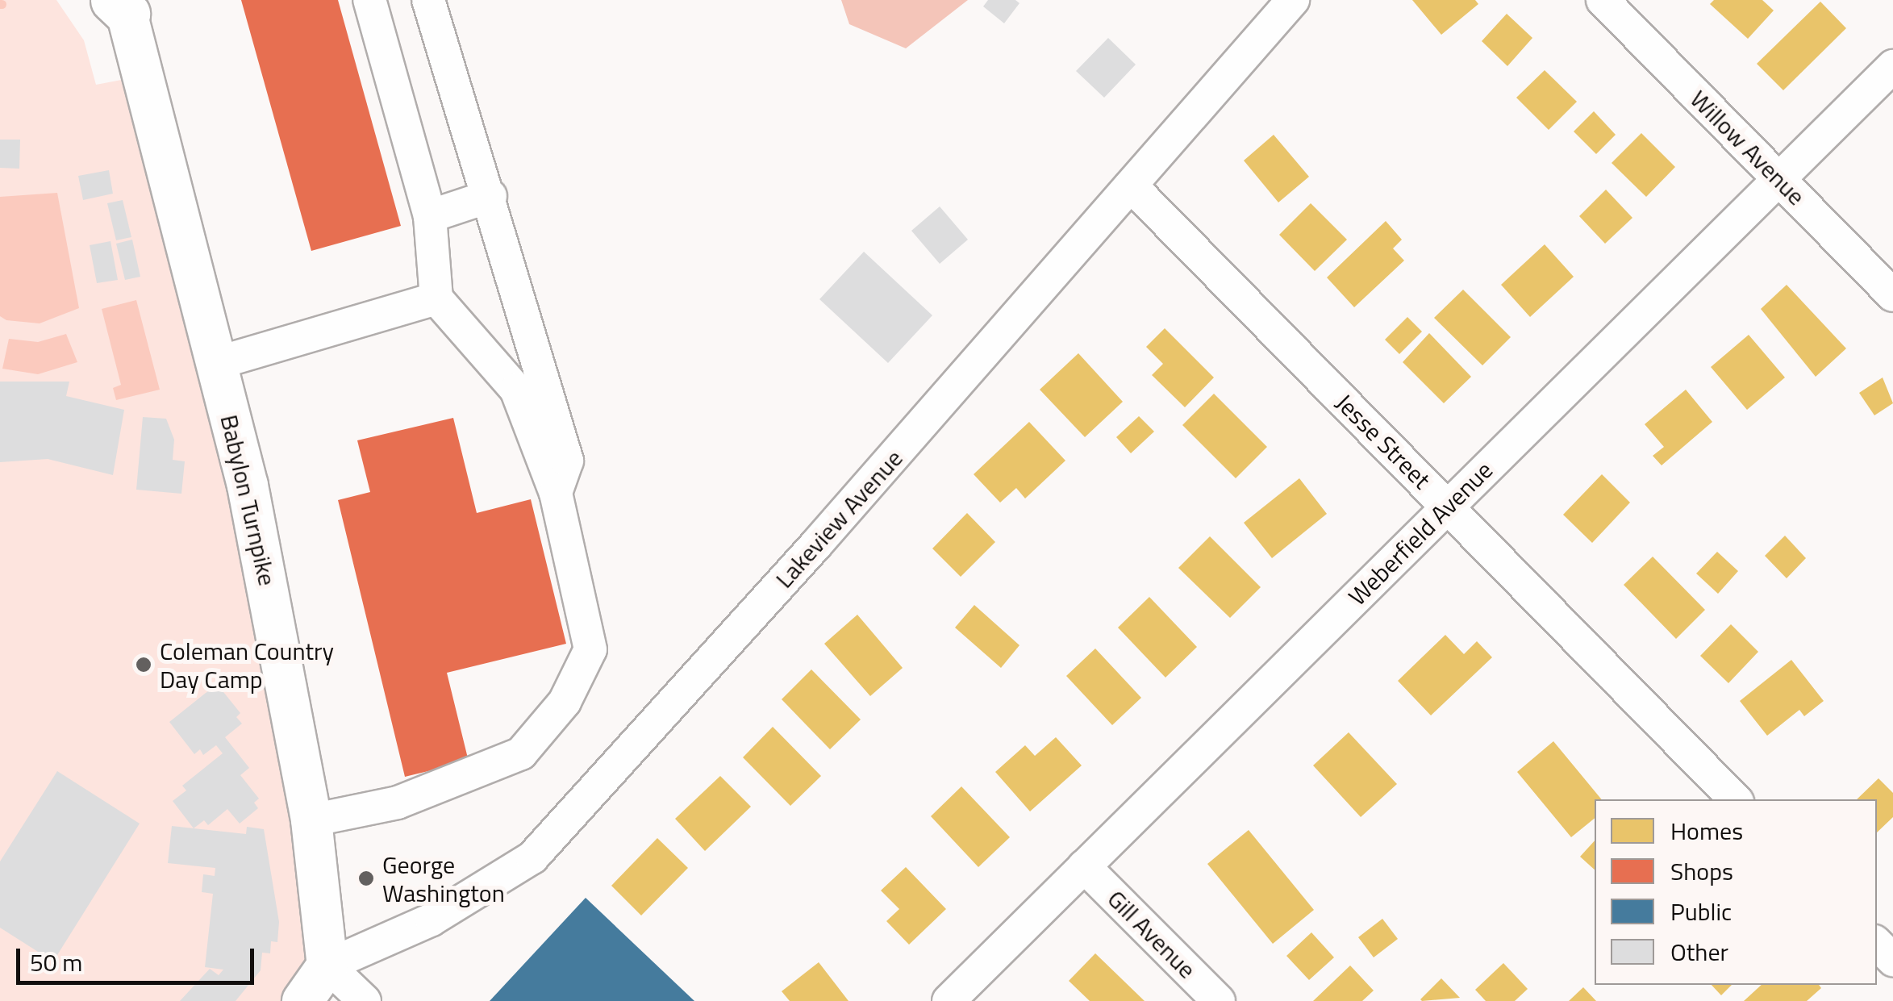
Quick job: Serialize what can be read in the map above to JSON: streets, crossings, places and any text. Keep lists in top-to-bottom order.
{
  "streets": {
    "main road": ["Babylon Turnpike"],
    "street": [
      "Willow Avenue",
      "Jesse Street",
      "Lakeview Avenue",
      "Weberfield Avenue",
      "Gill Avenue"
    ]
  },
  "crossings": [
    ["Willow Avenue", "Weberfield Avenue"],
    ["Jesse Street", "Lakeview Avenue"],
    ["Jesse Street", "Weberfield Avenue"],
    ["Babylon Turnpike", "Lakeview Avenue"],
    ["Weberfield Avenue", "Gill Avenue"]
  ],
  "places": ["Coleman Country Day Camp", "George Washington"],
  "legend": [
    "Homes",
    "Shops",
    "Public",
    "Other"
  ],
  "scale_bar": "50 m"
}
